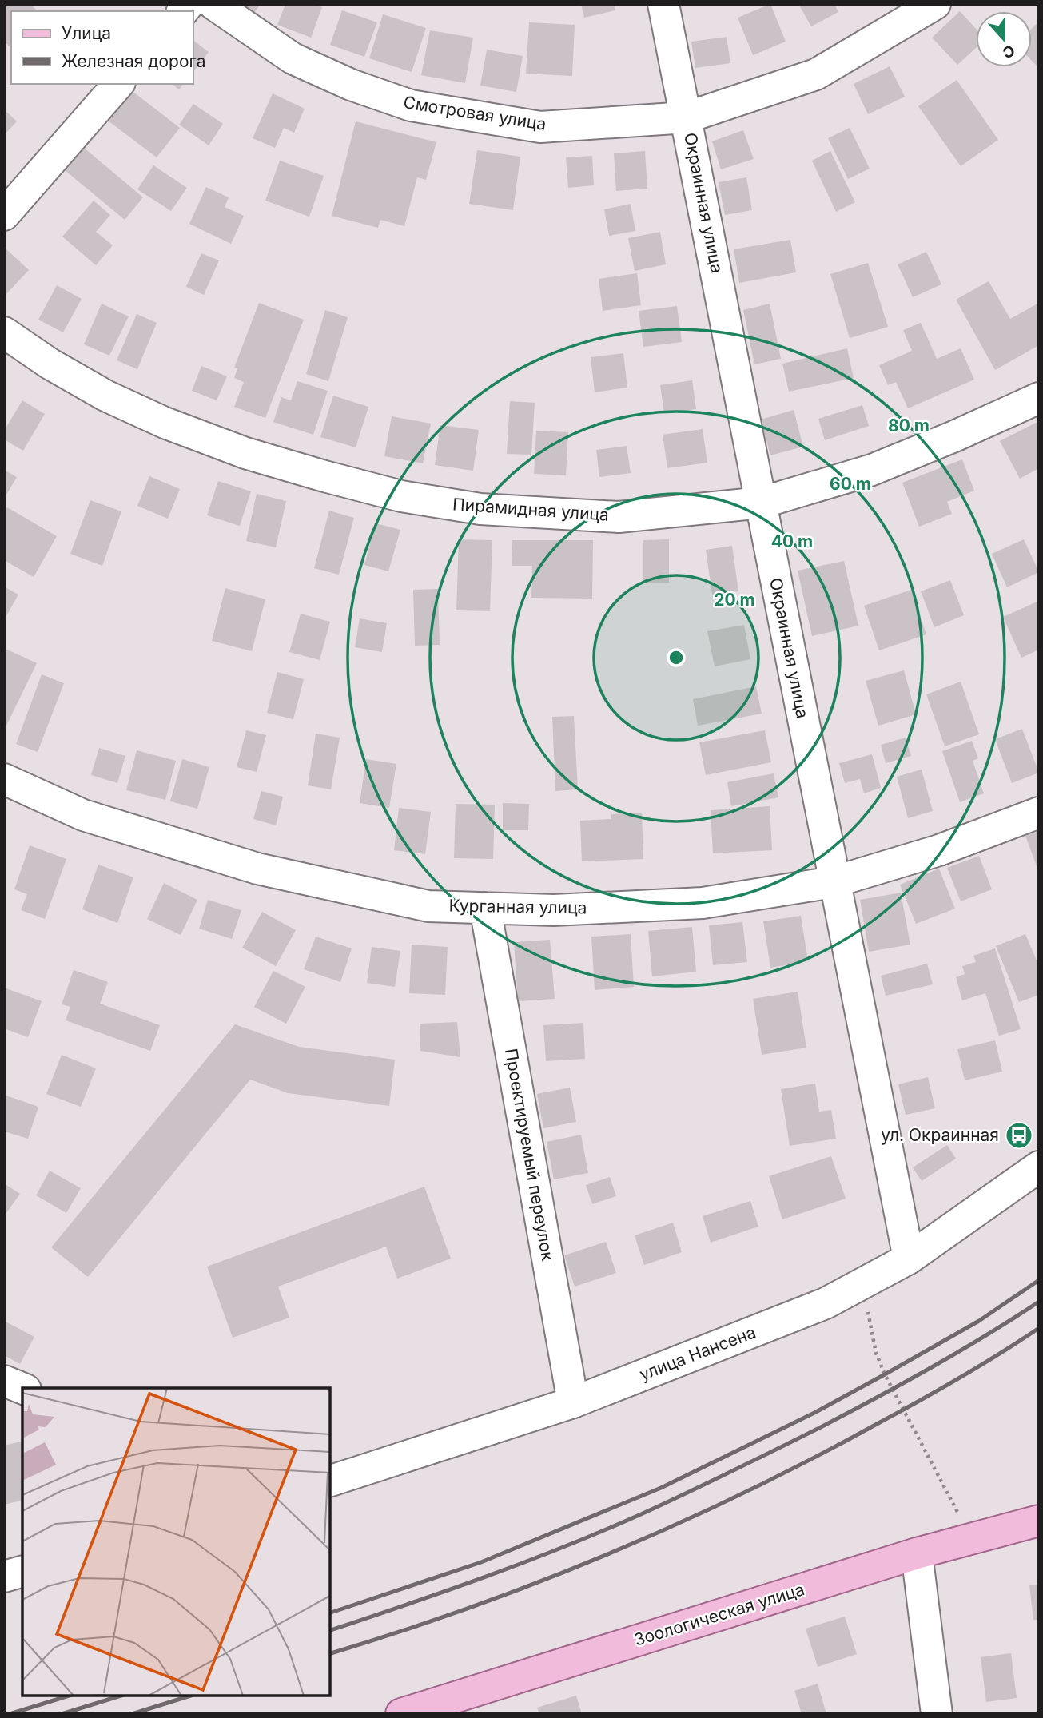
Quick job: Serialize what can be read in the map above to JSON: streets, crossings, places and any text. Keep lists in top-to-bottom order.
{
  "streets": {
    "main road": ["Зоологическая улица"],
    "street": [
      "Смотровая улица",
      "Окраинная улица",
      "Пирамидная улица",
      "Курганная улица",
      "Проектируемый переулок",
      "улица Нансена"
    ]
  },
  "crossings": [
    ["Смотровая улица", "Окраинная улица"],
    ["Окраинная улица", "Пирамидная улица"],
    ["Окраинная улица", "Курганная улица"],
    ["Окраинная улица", "улица Нансена"],
    ["Курганная улица", "Проектируемый переулок"],
    ["Проектируемый переулок", "улица Нансена"]
  ],
  "places": {
    "bus stop": ["ул. Окраинная"]
  },
  "legend": ["Улица", "Железная дорога"],
  "north": "bottom",
  "rings": [
    "80 m",
    "60 m",
    "40 m",
    "20 m"
  ]
}
